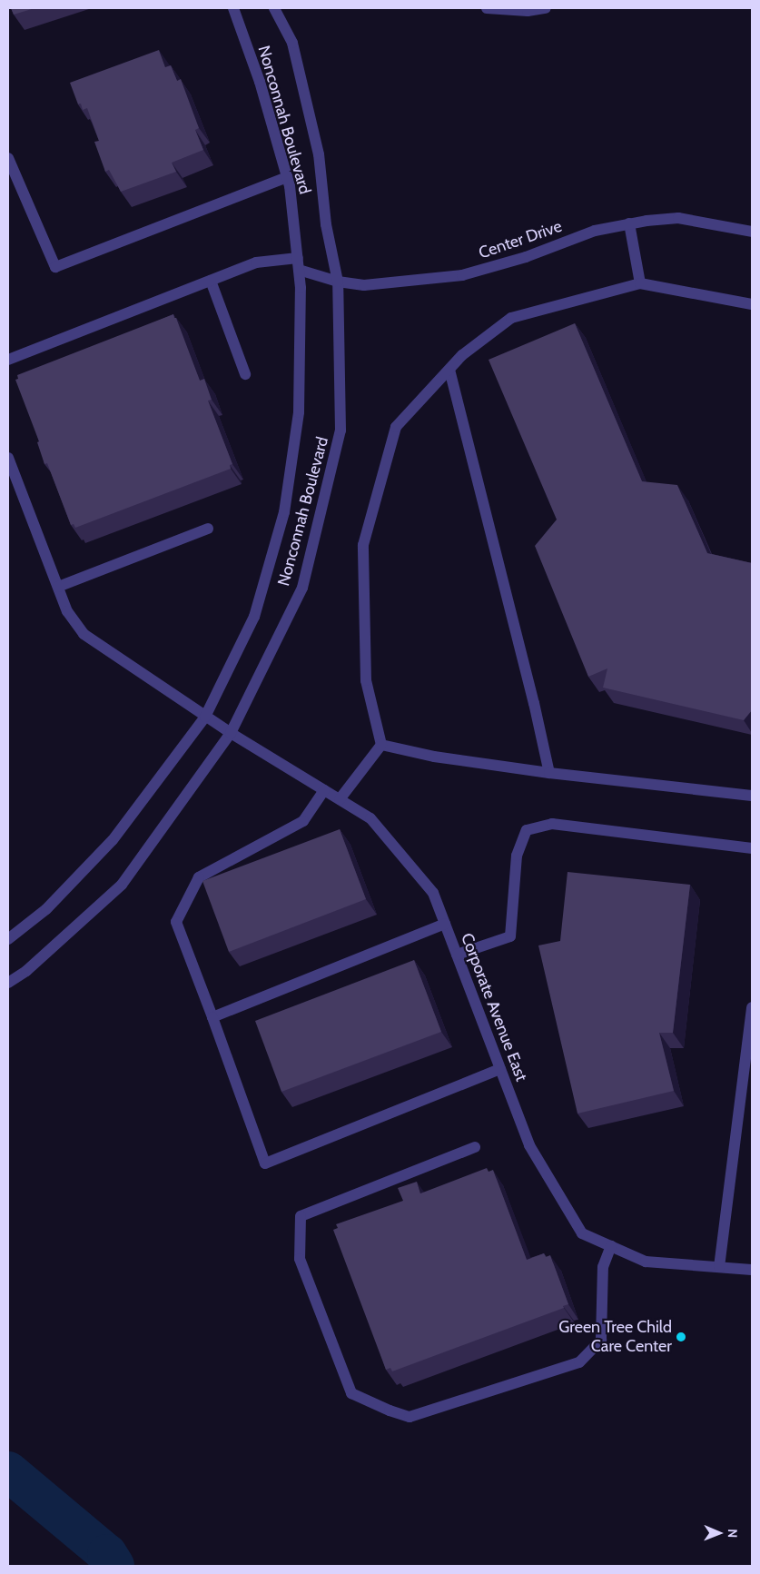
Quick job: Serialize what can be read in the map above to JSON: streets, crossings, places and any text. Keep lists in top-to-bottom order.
{
  "streets": {
    "street": ["Nonconnah Boulevard", "Center Drive", "Corporate Avenue East"]
  },
  "crossings": [
    ["Nonconnah Boulevard", "Center Drive"],
    ["Nonconnah Boulevard", "Corporate Avenue East"]
  ],
  "places": ["Green Tree Child Care Center"],
  "north": "right"
}
